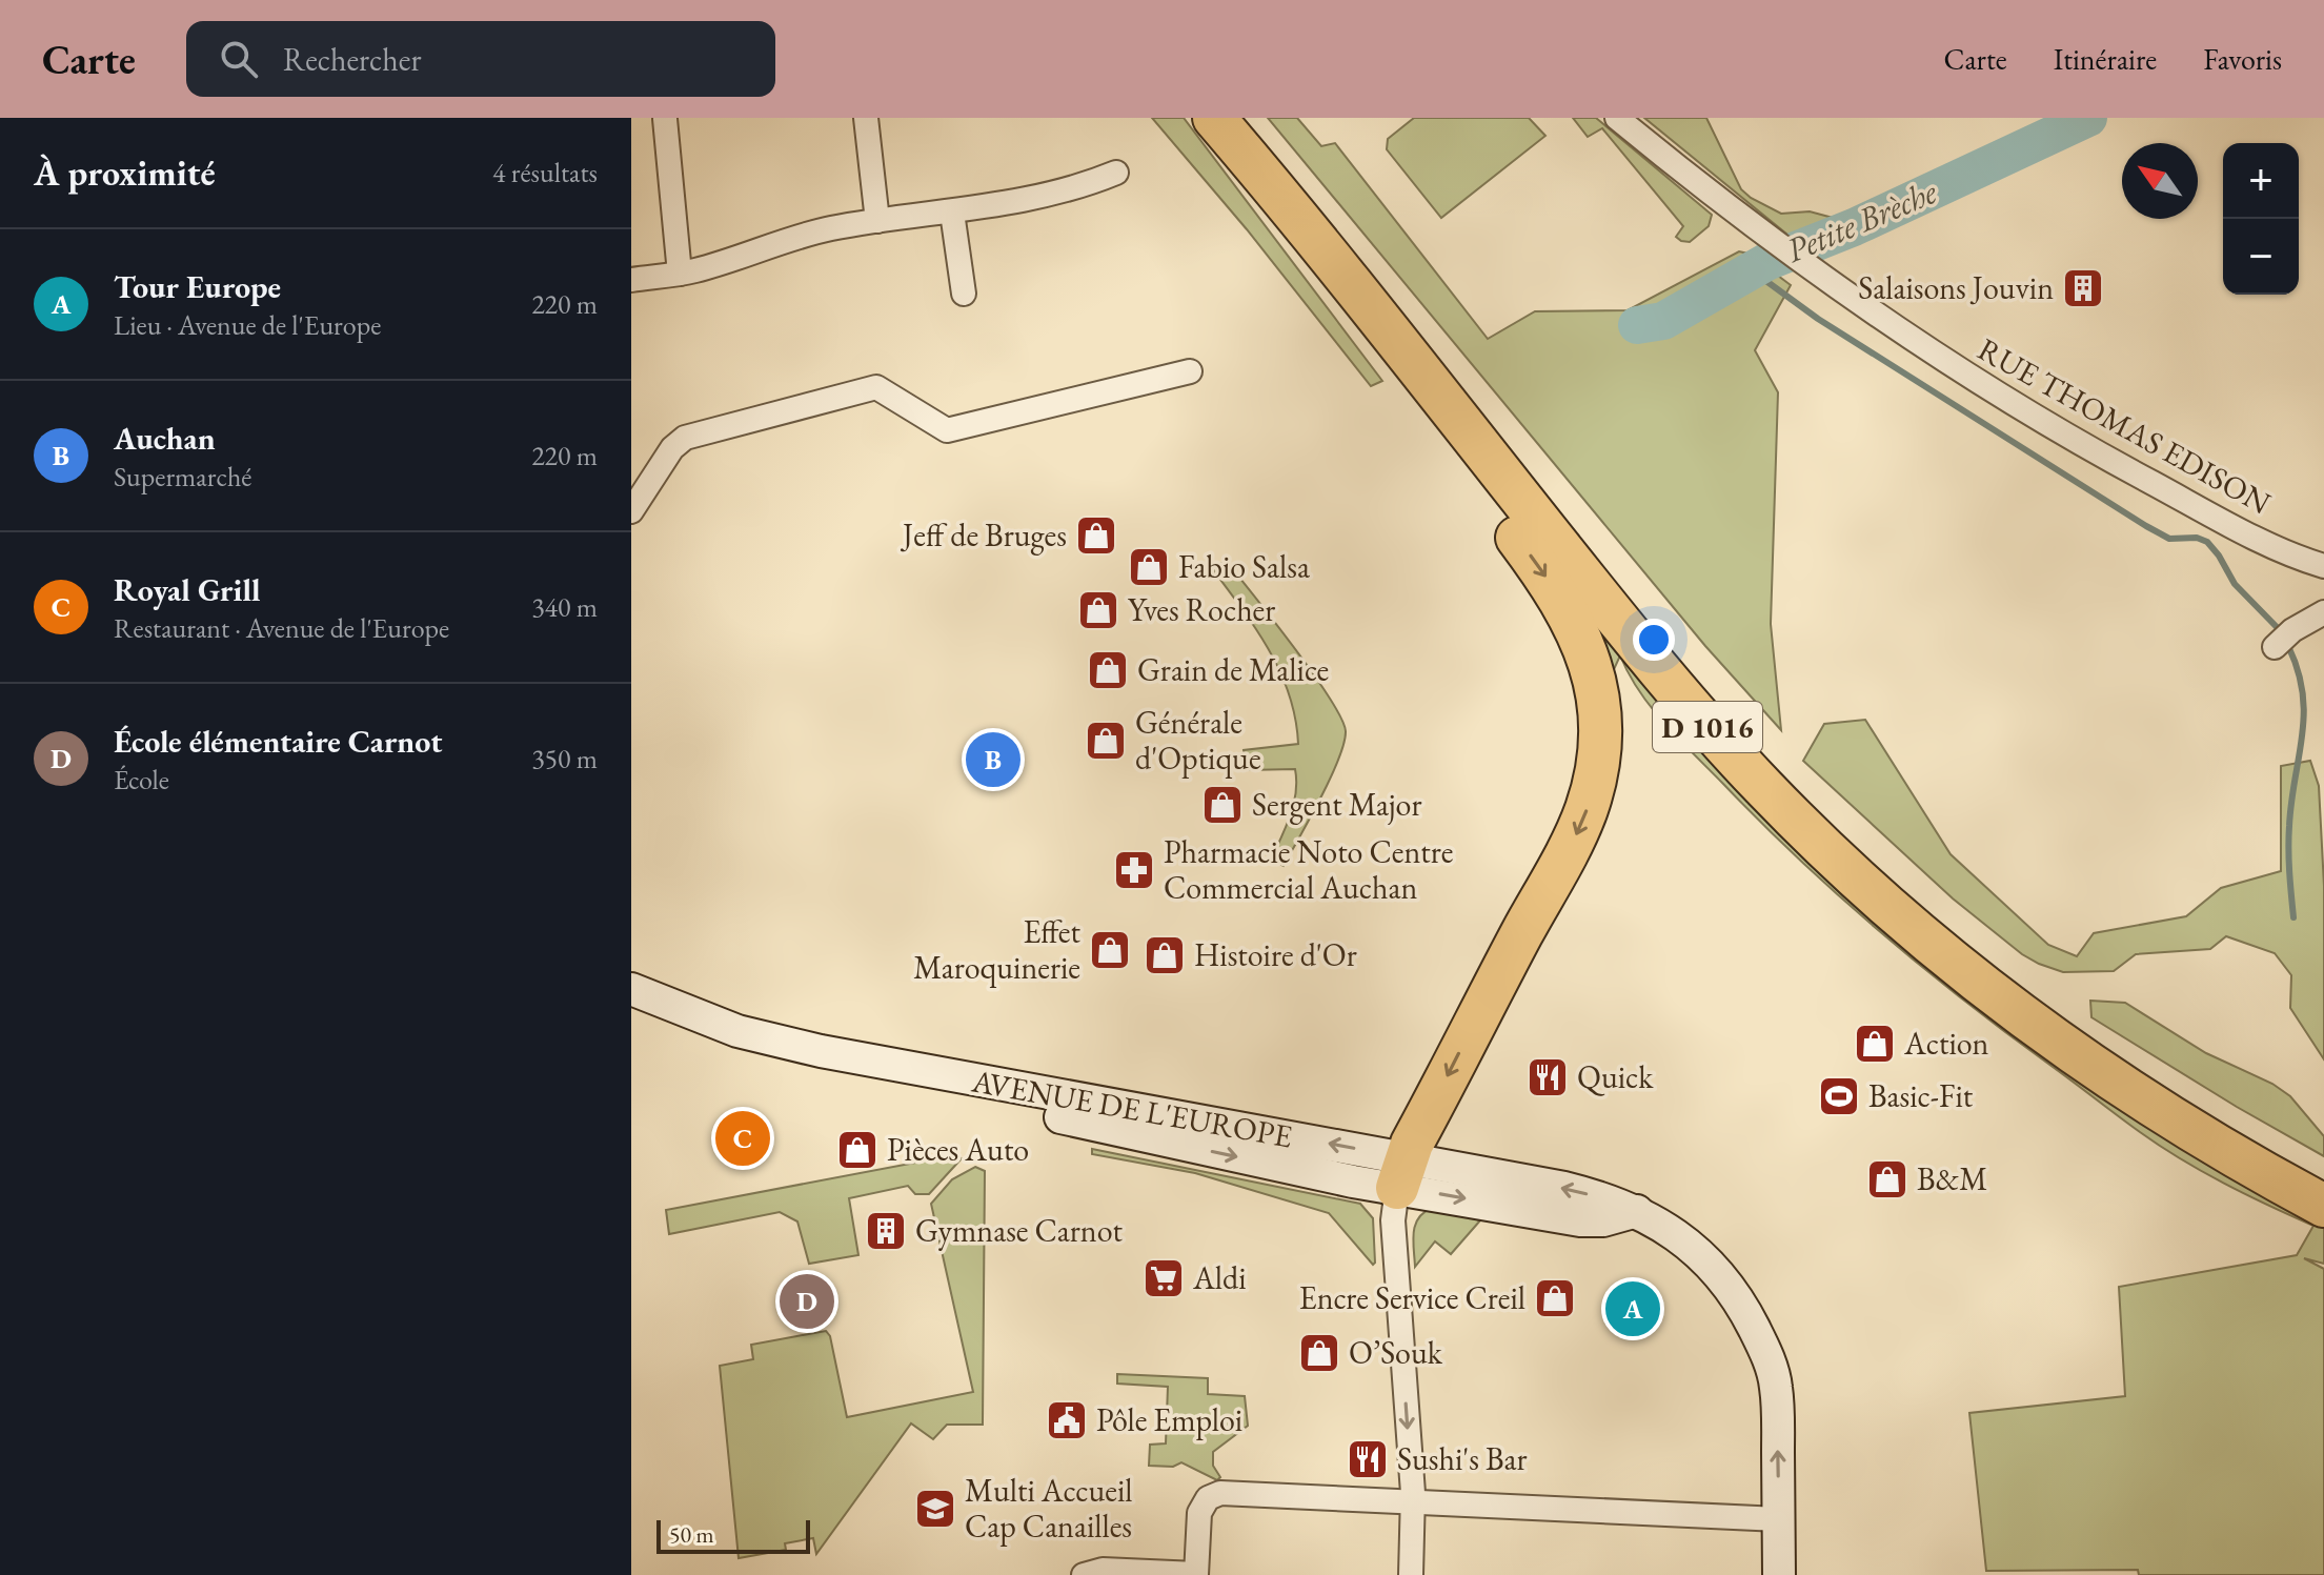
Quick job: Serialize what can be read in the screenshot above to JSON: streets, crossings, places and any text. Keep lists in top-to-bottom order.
{
  "streets": {
    "highway": ["D 1016"],
    "street": ["RUE THOMAS EDISON", "AVENUE DE L'EUROPE"]
  },
  "crossings": [
    ["D 1016", "AVENUE DE L'EUROPE"]
  ],
  "water": ["Petite Brèche"],
  "places": {
    "building": ["Salaisons Jouvin", "Gymnase Carnot"],
    "shop": [
      "Jeff de Bruges",
      "Fabio Salsa",
      "Yves Rocher",
      "Grain de Malice",
      "Générale d'Optique",
      "Sergent Major",
      "Effet Maroquinerie",
      "Histoire d'Or",
      "Action",
      "Pièces Auto",
      "B&M",
      "Encre Service Creil",
      "O’Souk"
    ],
    "pharmacy": ["Pharmacie Noto Centre Commercial Auchan"],
    "restaurant": ["Quick", "Sushi's Bar"],
    "sports": ["Basic-Fit"],
    "supermarket": ["Aldi"],
    "public building": ["Pôle Emploi"],
    "school or university": ["Multi Accueil Cap Canailles"]
  },
  "scale_bar": "50 m",
  "north": "top left",
  "page": {
    "header": "Carte",
    "search": "Rechercher",
    "nav": ["Carte", "Itinéraire", "Favoris"],
    "heading": ["À proximité", "4 résultats"],
    "map_buttons": ["+", "−"],
    "list": [
      {
        "mark": "A",
        "name": "Tour Europe",
        "note": "Lieu · Avenue de l'Europe",
        "value": "220 m"
      },
      {
        "mark": "B",
        "name": "Auchan",
        "note": "Supermarché",
        "value": "220 m"
      },
      {
        "mark": "C",
        "name": "Royal Grill",
        "note": "Restaurant · Avenue de l'Europe",
        "value": "340 m"
      },
      {
        "mark": "D",
        "name": "École élémentaire Carnot",
        "note": "École",
        "value": "350 m"
      }
    ],
    "pins": [
      "B",
      "C",
      "D",
      "A"
    ],
    "scale": "50 m"
  }
}
